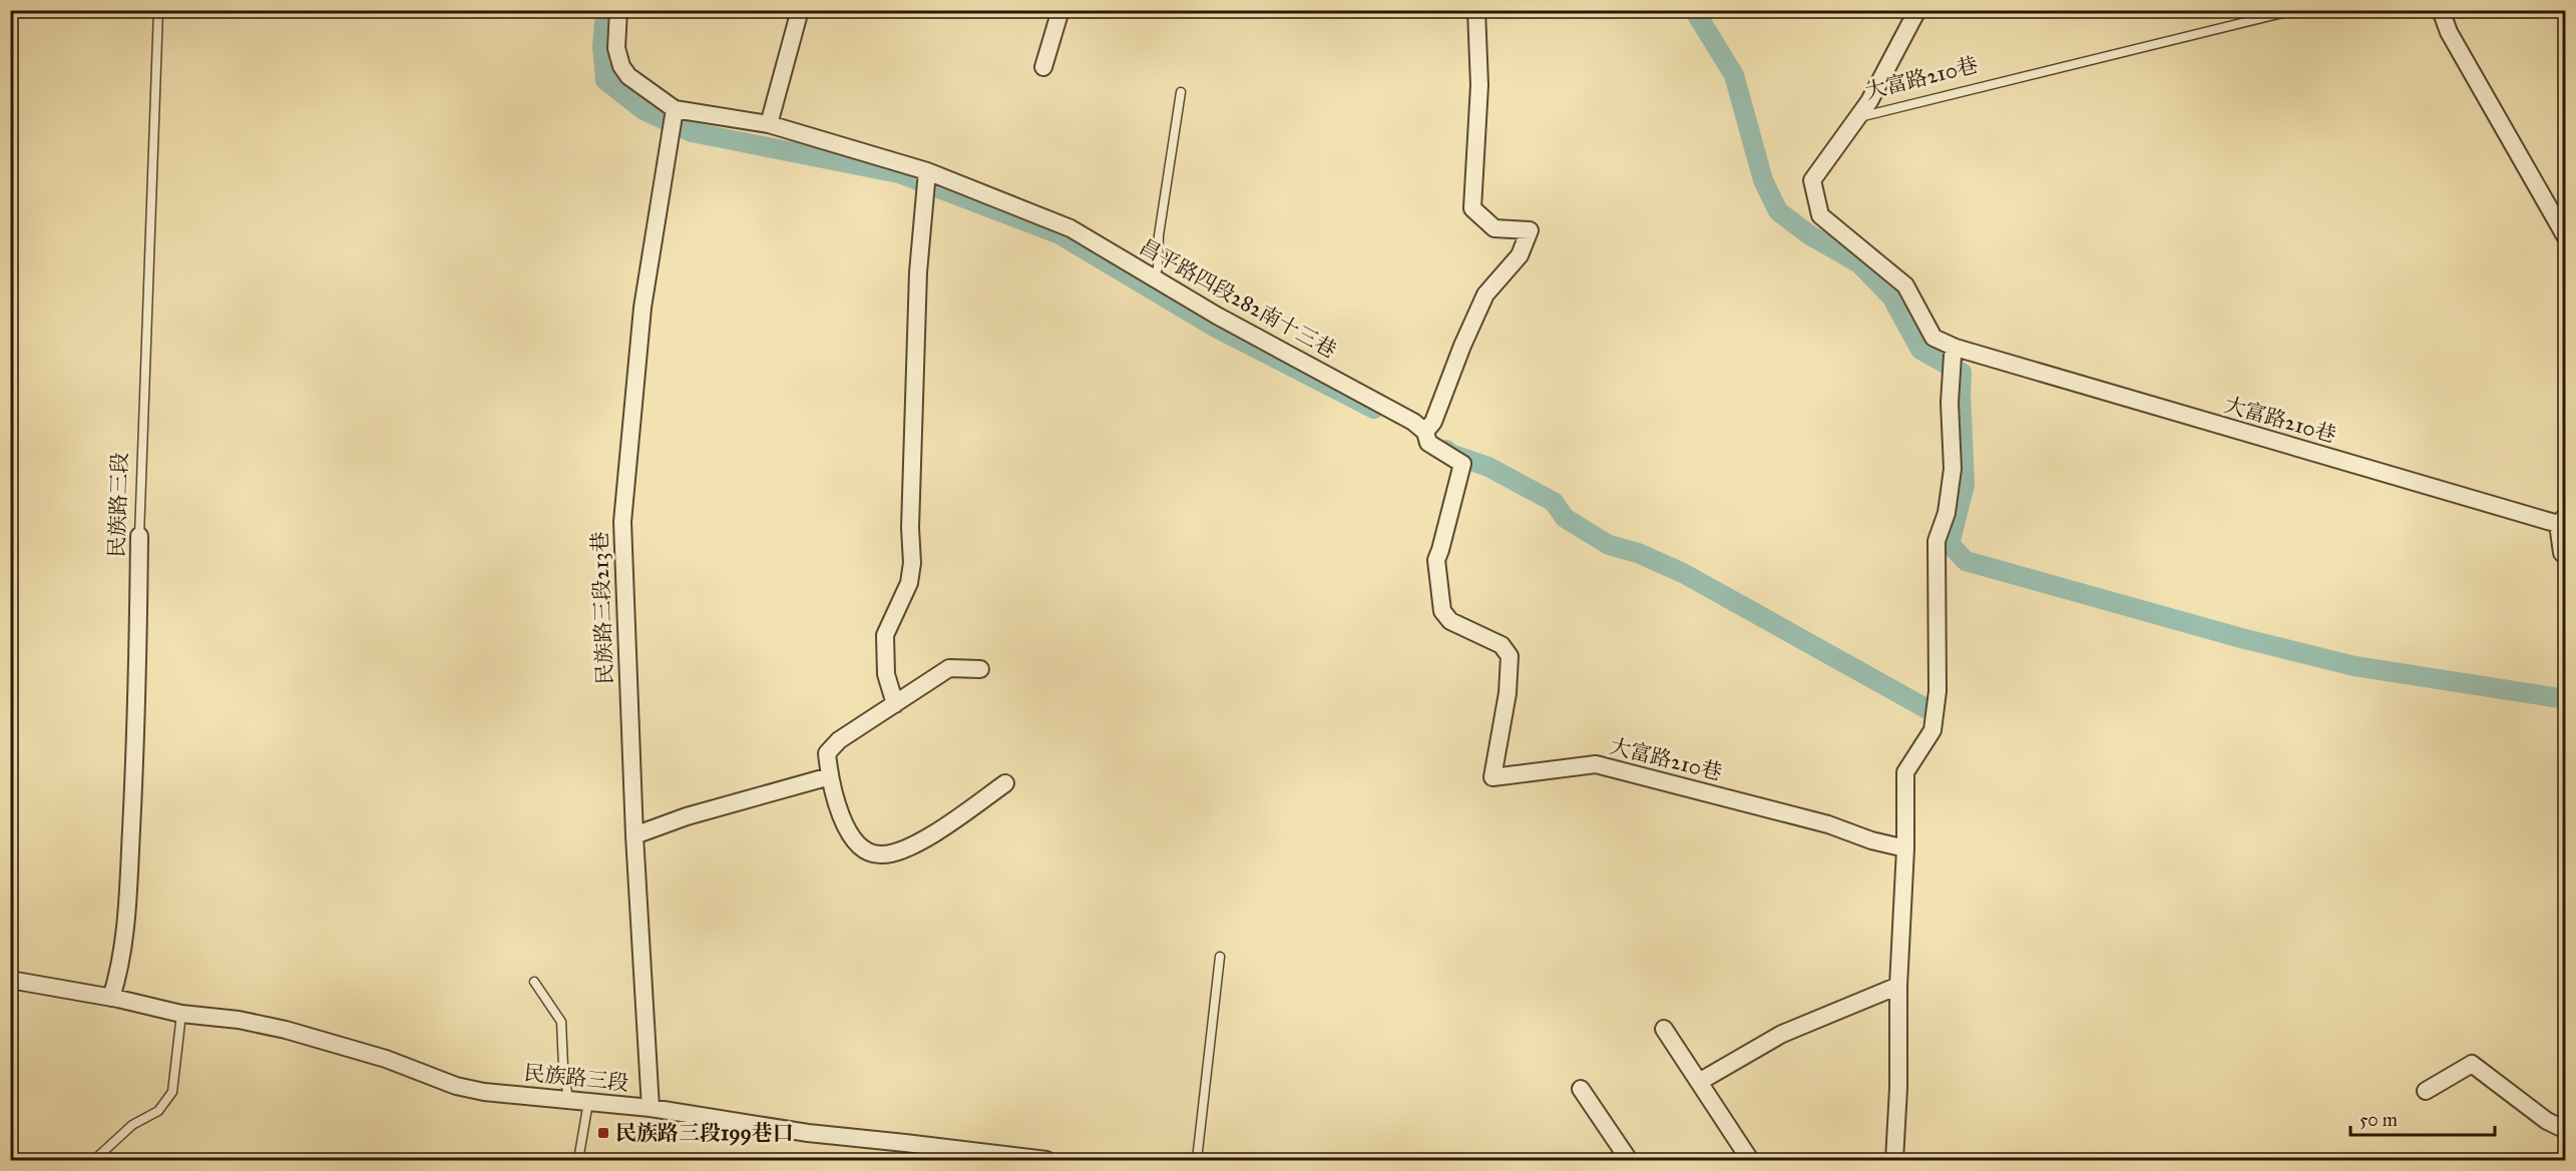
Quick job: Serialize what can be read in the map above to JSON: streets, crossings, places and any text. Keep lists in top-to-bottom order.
{
  "streets": {
    "street": [
      "大富路210巷",
      "昌平路四段282南十三巷",
      "民族路三段",
      "民族路三段213巷"
    ]
  },
  "crossings": [
    ["大富路210巷", "昌平路四段282南十三巷"],
    ["昌平路四段282南十三巷", "民族路三段213巷"],
    ["民族路三段", "民族路三段213巷"]
  ],
  "places": {
    "transit": ["民族路三段199巷口"]
  },
  "scale_bar": "50 m"
}
